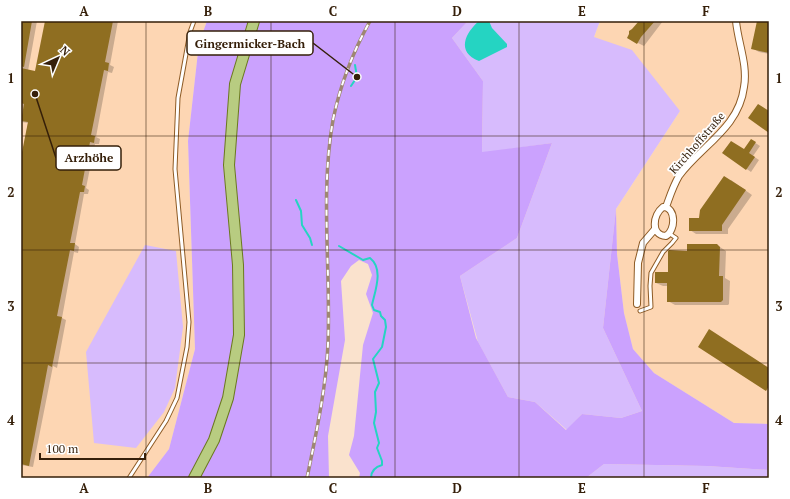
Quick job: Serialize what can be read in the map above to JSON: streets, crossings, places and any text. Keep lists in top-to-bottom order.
{
  "streets": {
    "street": ["Kirchhoffstraße"]
  },
  "places": ["Gingermicker-Bach", "Arzhöhe"],
  "scale_bar": "100 m",
  "north": "top right",
  "grid": {
    "columns": [
      "A",
      "B",
      "C",
      "D",
      "E",
      "F"
    ],
    "rows": [
      "1",
      "2",
      "3",
      "4"
    ]
  }
}
